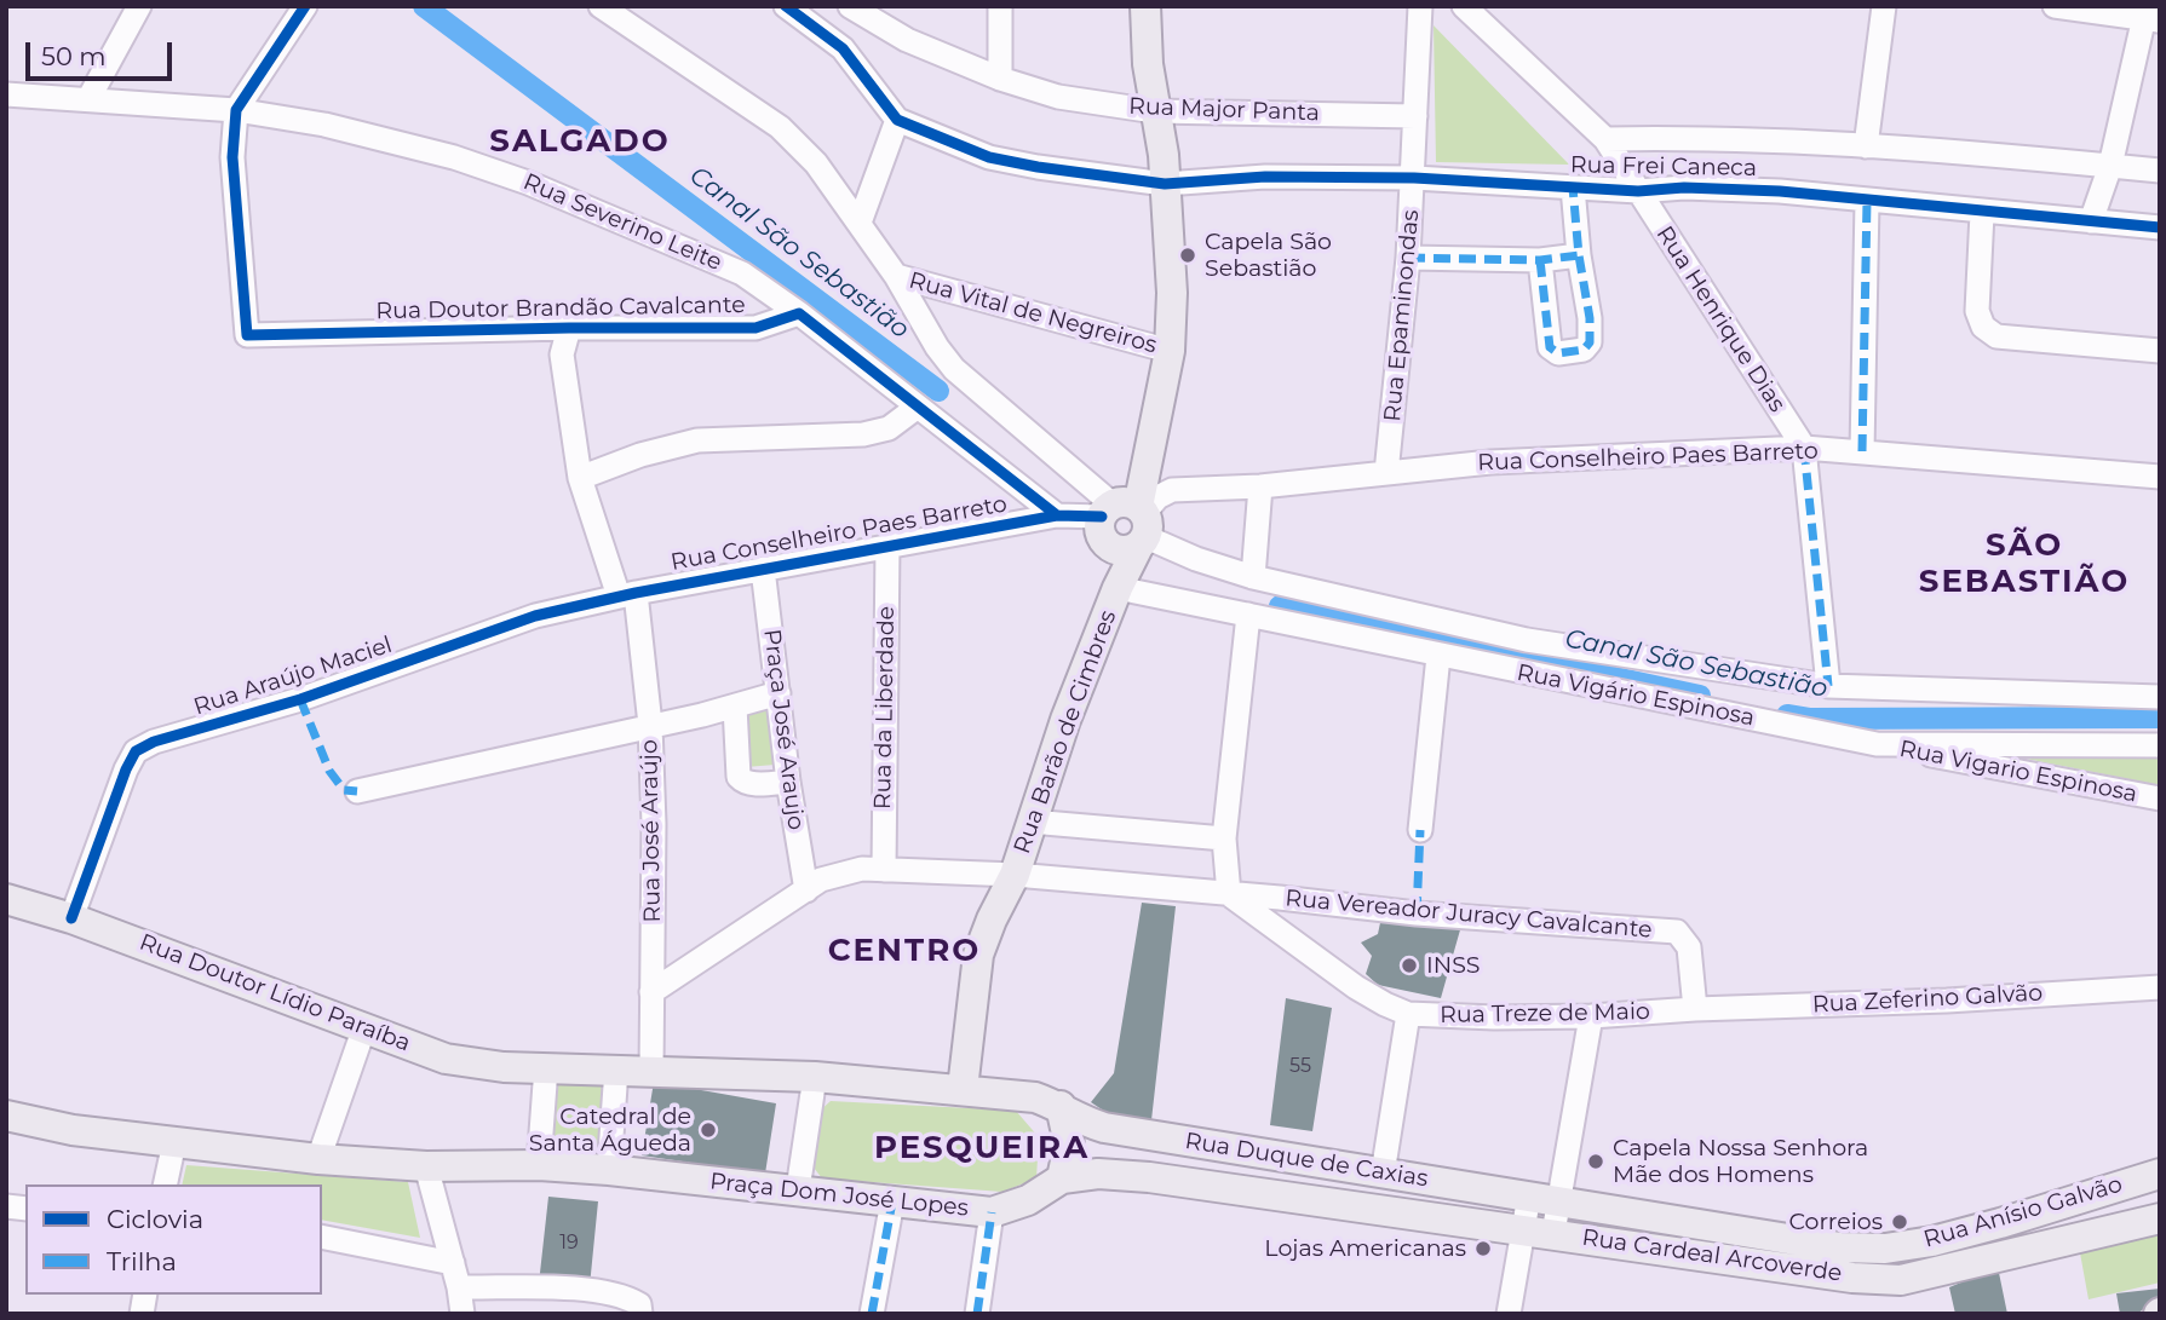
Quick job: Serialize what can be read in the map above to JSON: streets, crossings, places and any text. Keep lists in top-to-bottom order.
{
  "streets": {
    "main road": [
      "Rua Barão de Cimbres",
      "Rua Doutor Lídio Paraíba",
      "Rua Duque de Caxias",
      "Praça Dom José Lopes",
      "Rua Anísio Galvão",
      "Rua Cardeal Arcoverde"
    ],
    "street": [
      "Rua Major Panta",
      "Rua Frei Caneca",
      "Rua Severino Leite",
      "Rua Doutor Brandão Cavalcante",
      "Rua Vital de Negreiros",
      "Rua Epaminondas",
      "Rua Henrique Dias",
      "Rua Conselheiro Paes Barreto",
      "Rua Araújo Maciel",
      "Rua Vigário Espinosa",
      "Rua da Liberdade",
      "Praça José Araujo",
      "Rua Vigario Espinosa",
      "Rua José Araújo",
      "Rua Vereador Juracy Cavalcante",
      "Rua Zeferino Galvão",
      "Rua Treze de Maio"
    ]
  },
  "crossings": [
    ["Rua Major Panta", "Rua Epaminondas"],
    ["Rua Frei Caneca", "Rua Epaminondas"],
    ["Rua Frei Caneca", "Rua Henrique Dias"],
    ["Rua Severino Leite", "Rua Doutor Brandão Cavalcante"],
    ["Rua Doutor Brandão Cavalcante", "Rua José Araújo"],
    ["Rua Epaminondas", "Rua Conselheiro Paes Barreto"],
    ["Rua Henrique Dias", "Rua Conselheiro Paes Barreto"],
    ["Rua Conselheiro Paes Barreto", "Rua Araújo Maciel"],
    ["Rua Conselheiro Paes Barreto", "Rua Vigário Espinosa"],
    ["Rua Conselheiro Paes Barreto", "Rua da Liberdade"],
    ["Rua Conselheiro Paes Barreto", "Praça José Araujo"],
    ["Rua Conselheiro Paes Barreto", "Rua Barão de Cimbres"],
    ["Rua Conselheiro Paes Barreto", "Rua José Araújo"],
    ["Rua Araújo Maciel", "Rua José Araújo"],
    ["Rua Araújo Maciel", "Rua Doutor Lídio Paraíba"],
    ["Rua Vigário Espinosa", "Rua Barão de Cimbres"],
    ["Rua Vigário Espinosa", "Rua Vigario Espinosa"],
    ["Rua da Liberdade", "Rua Vereador Juracy Cavalcante"],
    ["Praça José Araujo", "Rua Vereador Juracy Cavalcante"],
    ["Rua Barão de Cimbres", "Rua Vereador Juracy Cavalcante"],
    ["Rua José Araújo", "Rua Vereador Juracy Cavalcante"],
    ["Rua Vereador Juracy Cavalcante", "Rua Zeferino Galvão"],
    ["Rua Vereador Juracy Cavalcante", "Rua Treze de Maio"],
    ["Rua Zeferino Galvão", "Rua Treze de Maio"],
    ["Rua Duque de Caxias", "Praça Dom José Lopes"],
    ["Rua Duque de Caxias", "Rua Cardeal Arcoverde"],
    ["Rua Anísio Galvão", "Rua Cardeal Arcoverde"]
  ],
  "districts": [
    "SALGADO",
    "SÃO SEBASTIÃO",
    "CENTRO",
    "PESQUEIRA"
  ],
  "water": ["Canal São Sebastião"],
  "places": [
    "Capela São Sebastião",
    "INSS",
    "Catedral de Santa Águeda",
    "Capela Nossa Senhora Mãe dos Homens",
    "Correios",
    "Lojas Americanas"
  ],
  "house_numbers": ["55", "19"],
  "legend": ["Ciclovia", "Trilha"],
  "scale_bar": "50 m"
}
